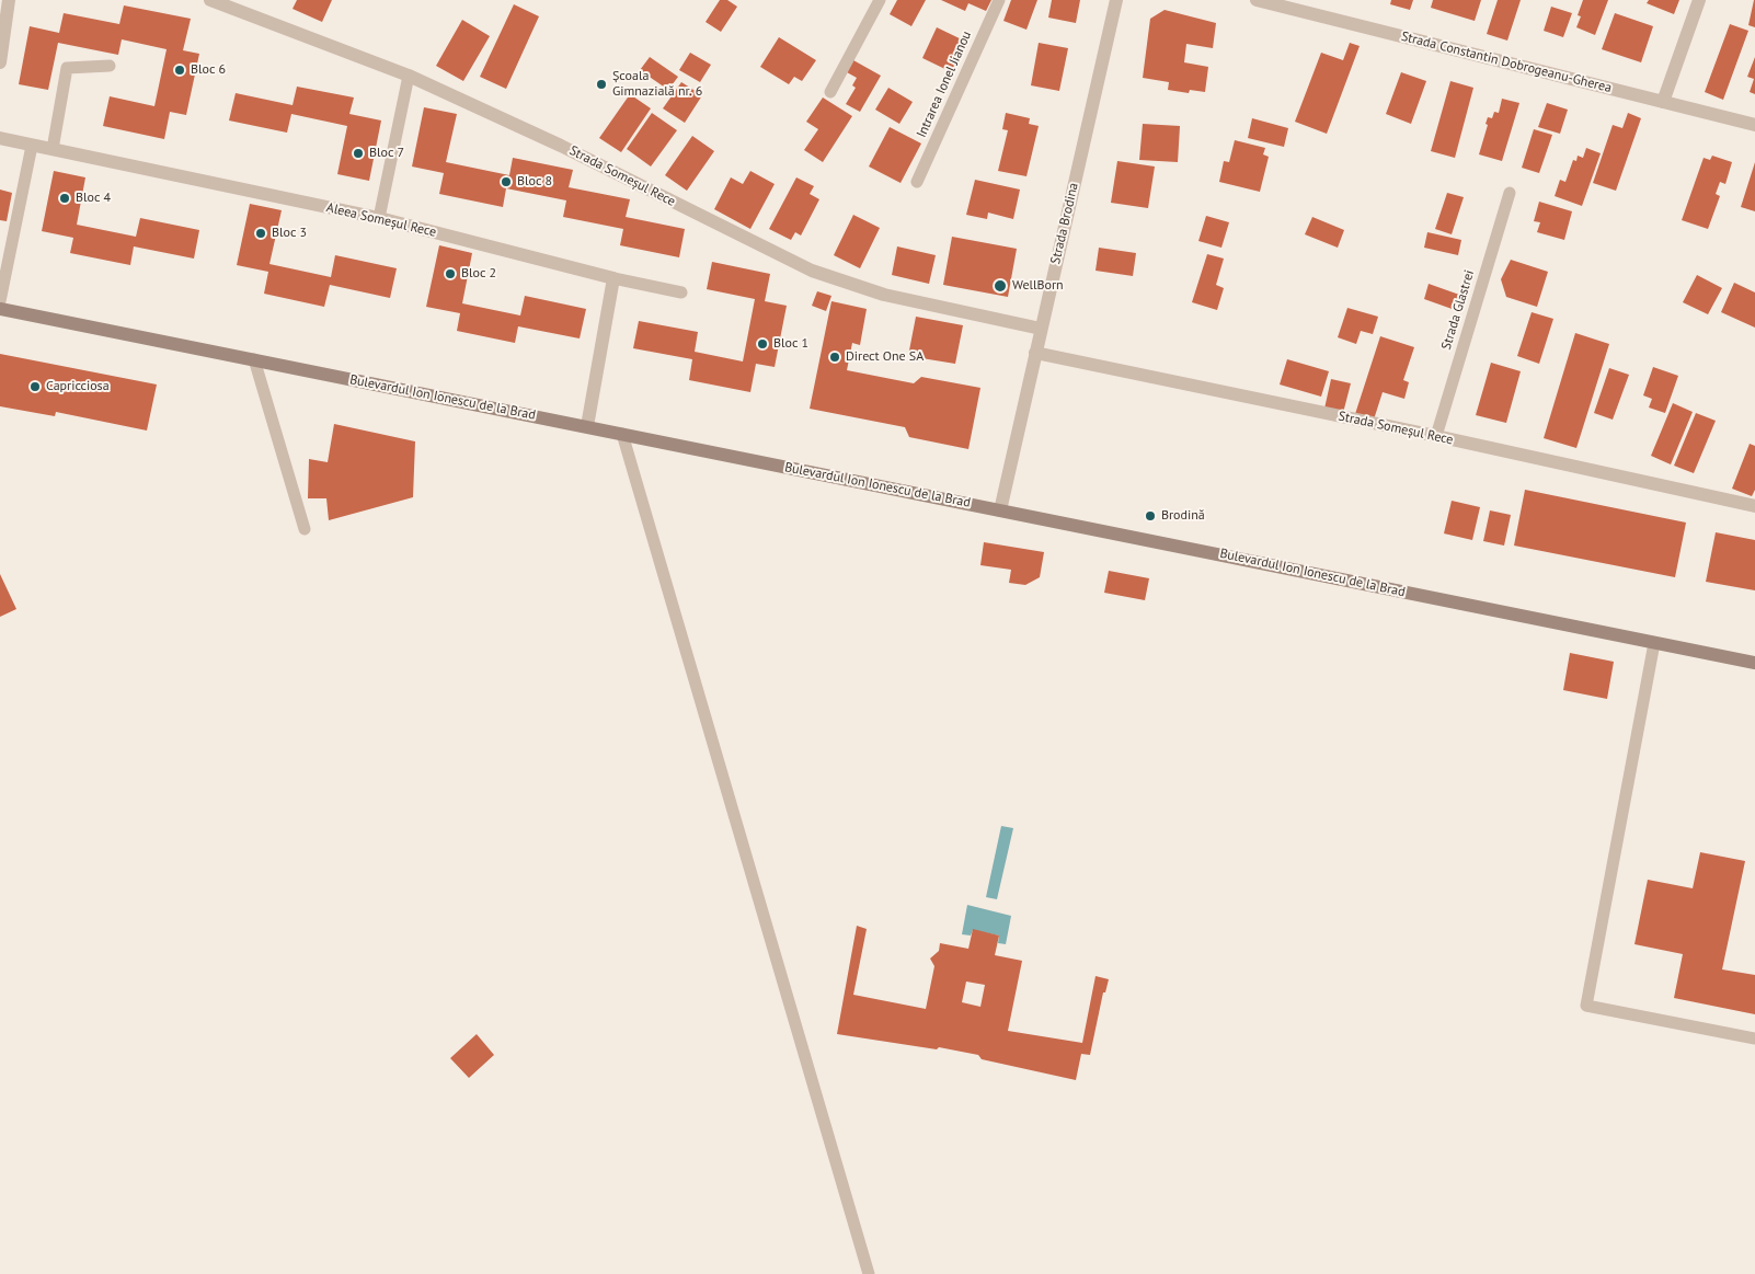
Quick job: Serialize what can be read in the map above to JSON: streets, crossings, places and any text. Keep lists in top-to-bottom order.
{
  "streets": {
    "main road": ["Bulevardul Ion Ionescu de la Brad"],
    "street": [
      "Strada Constantin Dobrogeanu-Gherea",
      "Strada Someșul Rece",
      "Aleea Someșul Rece",
      "Strada Brodina"
    ],
    "lane": ["Intrarea Ionel Jianou", "Strada Glastrei"]
  },
  "crossings": [
    ["Strada Someșul Rece", "Strada Brodina"],
    ["Strada Someșul Rece", "Strada Glastrei"],
    ["Strada Brodina", "Bulevardul Ion Ionescu de la Brad"]
  ],
  "places": [
    "Bloc 6",
    "Școala Gimnazială nr. 6",
    "Bloc 7",
    "Bloc 8",
    "Bloc 4",
    "Bloc 3",
    "Bloc 2",
    "WellBorn",
    "Bloc 1",
    "Direct One SA",
    "Capricciosa",
    "Brodină"
  ]
}
